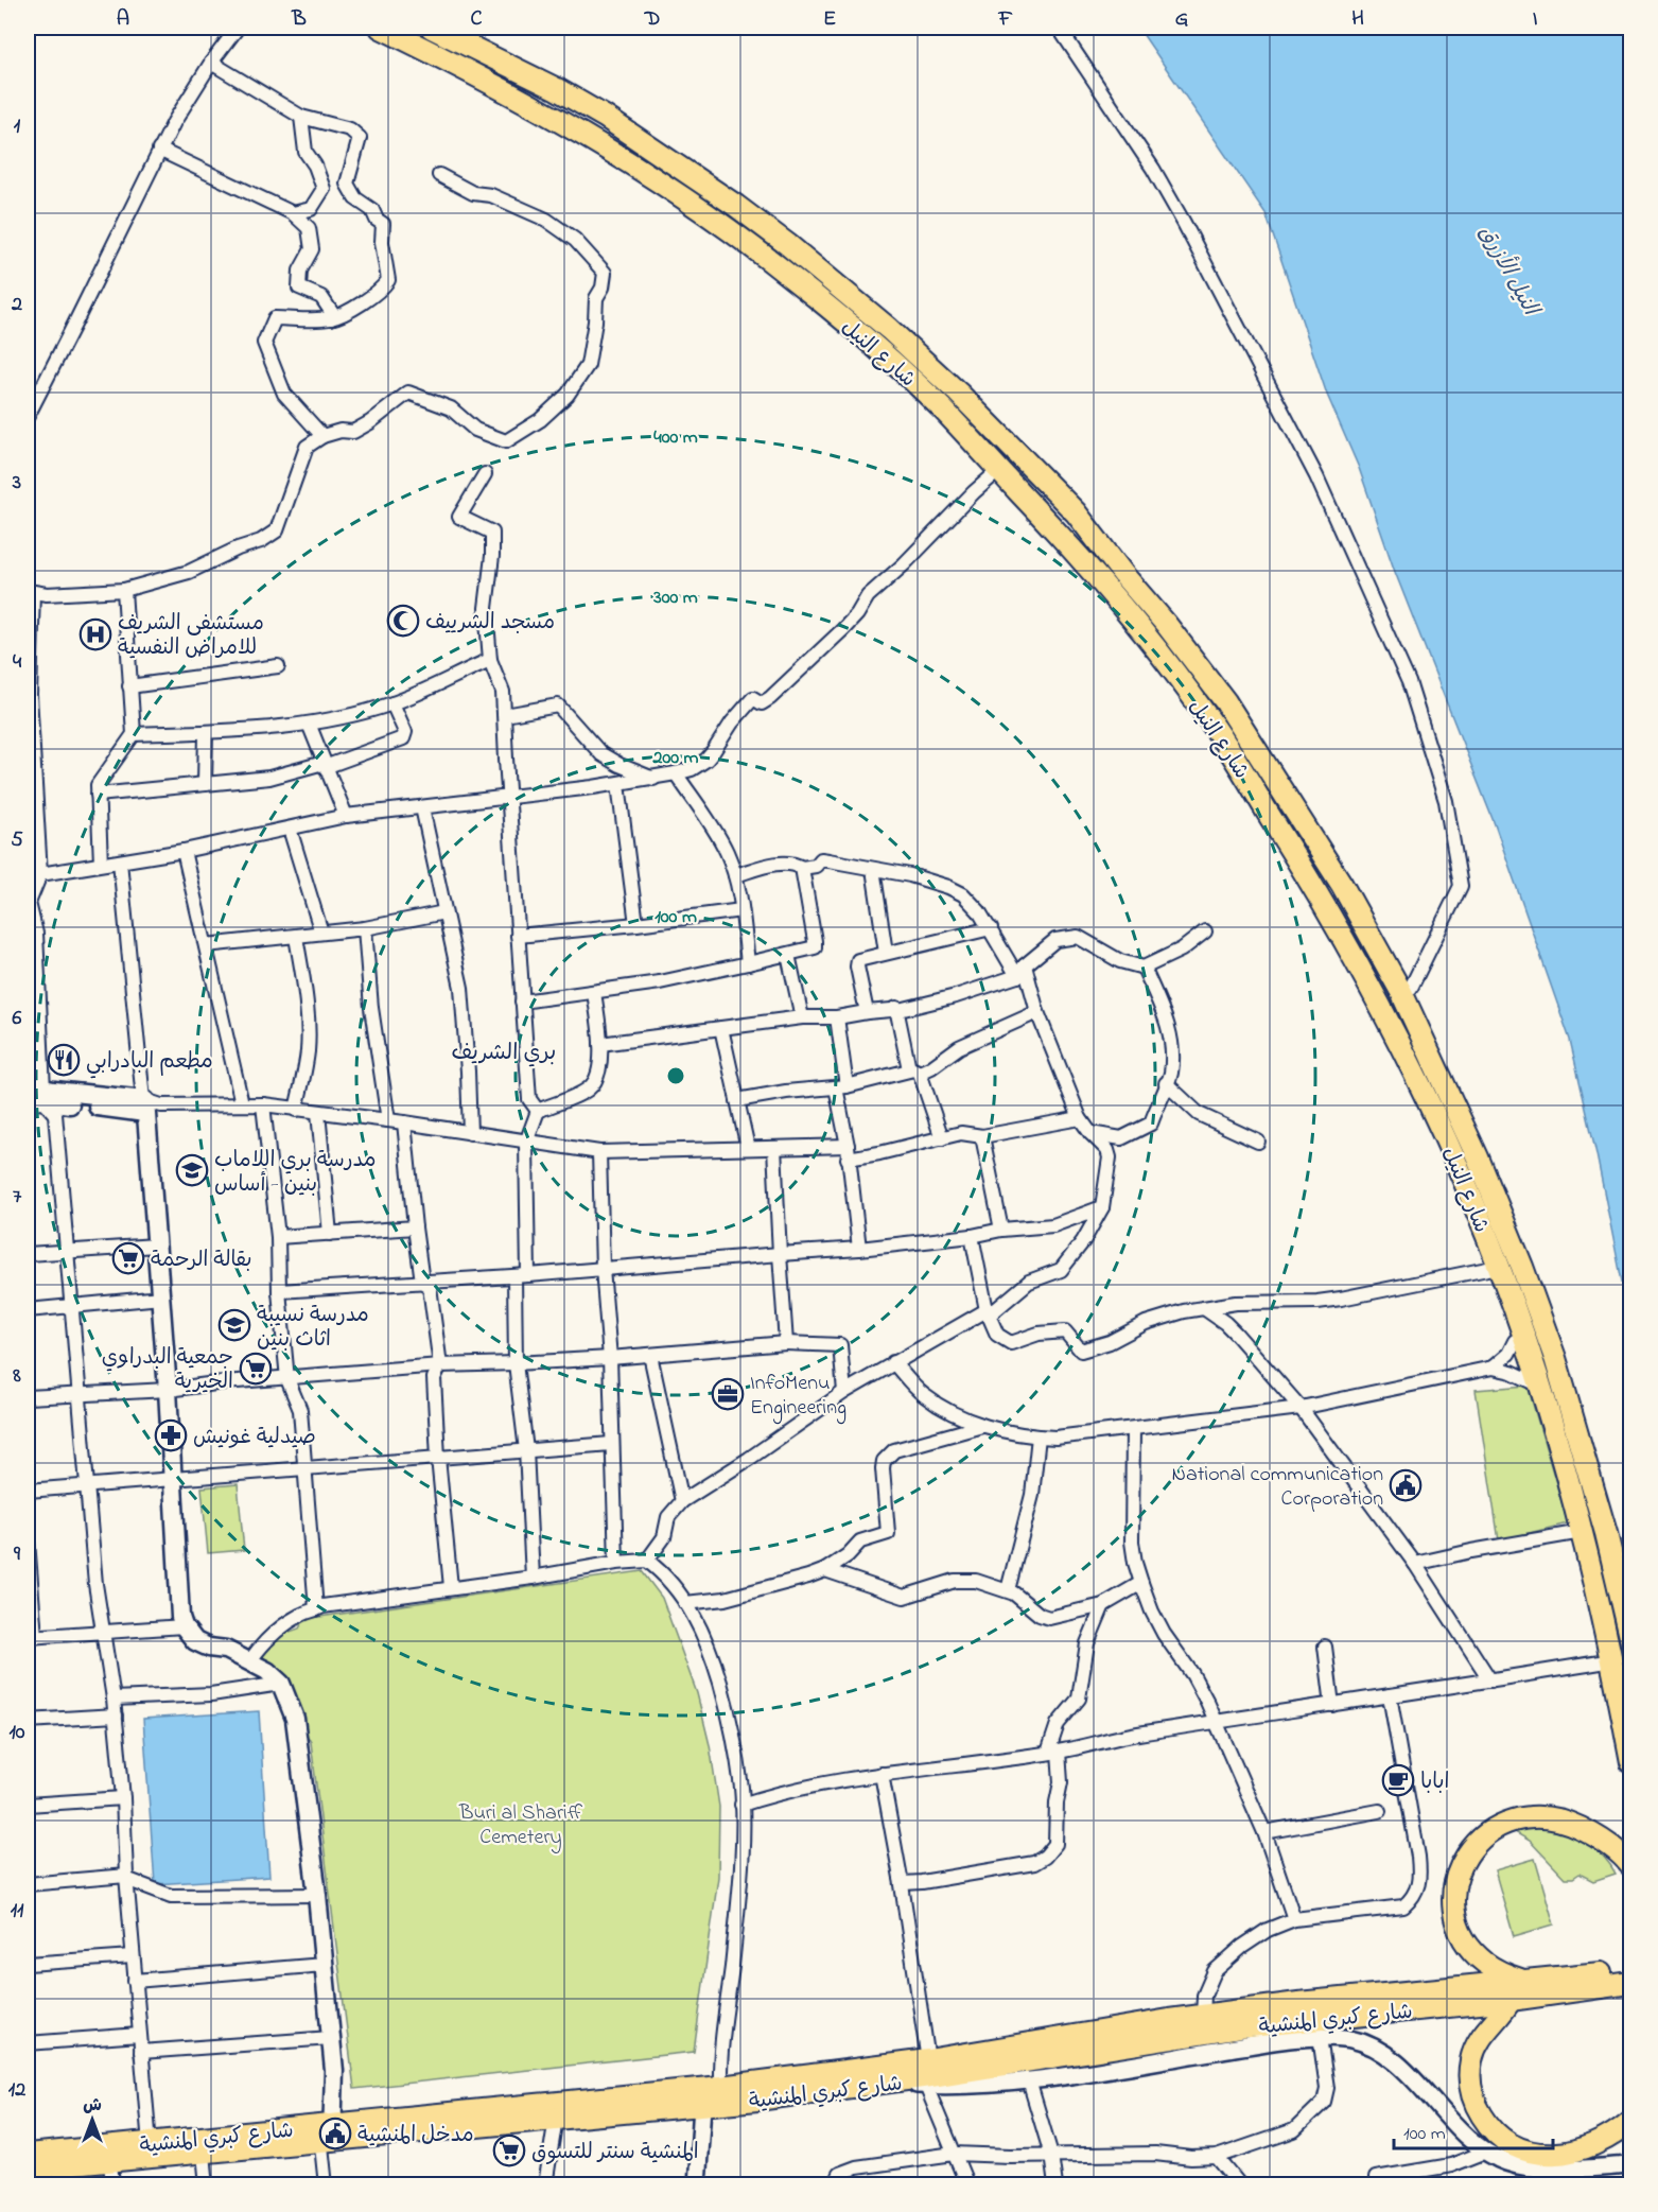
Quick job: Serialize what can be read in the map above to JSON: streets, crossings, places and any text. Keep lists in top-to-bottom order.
{
  "streets": {
    "main road": ["شارع النيل", "شارع كبري المنشية"]
  },
  "districts": ["بري الشريف"],
  "water": ["النيل الأزرق"],
  "parks": ["Buri al Shariff Cemetery"],
  "places": {
    "mosque": ["مسجد الشرييف"],
    "hospital": ["مستشفى الشريف للامراض النفسية"],
    "restaurant": ["مطعم البادرابي"],
    "school or university": ["مدرسة بري اللاماب بنين - أساس", "مدرسة نسيبة اثاث بنين"],
    "supermarket": ["بقالة الرحمة", "جمعية البدراوي الخيرية", "المنشية سنتر للتسوق"],
    "office": ["InfoMenu Engineering"],
    "pharmacy": ["صيدلية غونيش"],
    "public building": ["National communication Corporation", "مدخل المنشية"],
    "cafe": ["ابابا"]
  },
  "scale_bar": "100 m",
  "north": "top",
  "grid": {
    "columns": [
      "A",
      "B",
      "C",
      "D",
      "E",
      "F",
      "G",
      "H",
      "I"
    ],
    "rows": [
      "1",
      "2",
      "3",
      "4",
      "5",
      "6",
      "7",
      "8",
      "9",
      "10",
      "11",
      "12"
    ]
  },
  "rings": [
    "400 m",
    "300 m",
    "200 m",
    "100 m"
  ]
}
